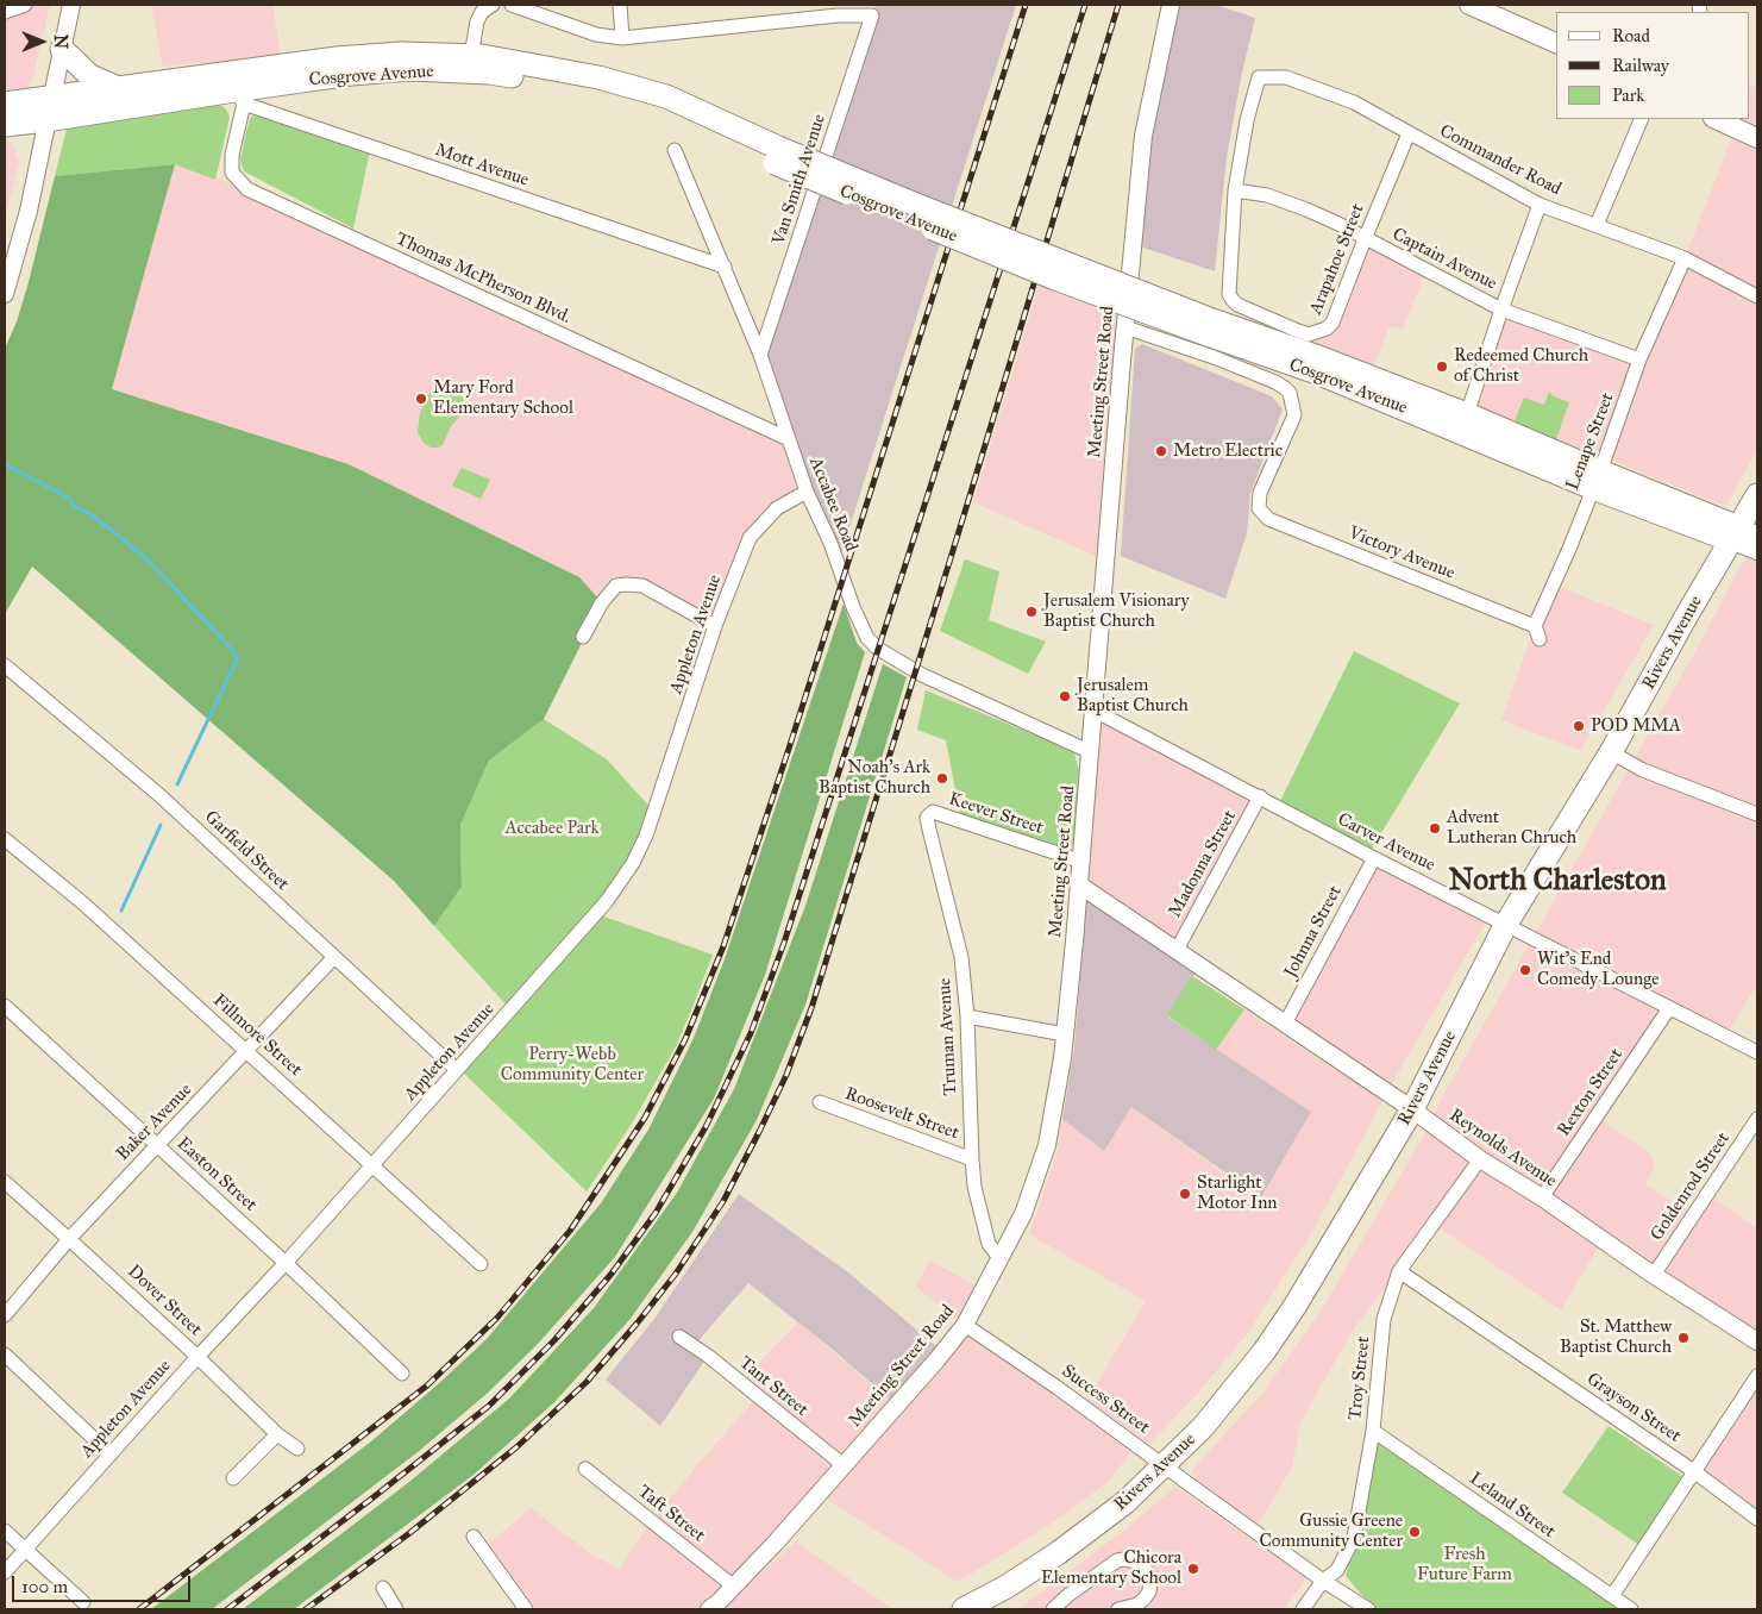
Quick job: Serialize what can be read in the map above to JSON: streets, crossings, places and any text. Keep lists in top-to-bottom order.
{
  "streets": {
    "main road": ["Cosgrove Avenue", "Rivers Avenue"],
    "street": [
      "Commander Road",
      "Mott Avenue",
      "Van Smith Avenue",
      "Arapahoe Street",
      "Captain Avenue",
      "Thomas McPherson Blvd.",
      "Meeting Street Road",
      "Lenape Street",
      "Accabee Road",
      "Victory Avenue",
      "Appleton Avenue",
      "Keever Street",
      "Carver Avenue",
      "Garfield Street",
      "Madonna Street",
      "Johnna Street",
      "Fillmore Street",
      "Truman Avenue",
      "Rexton Street",
      "Roosevelt Street",
      "Baker Avenue",
      "Reynolds Avenue",
      "Easton Street",
      "Goldenrod Street",
      "Dover Street",
      "Troy Street",
      "Tant Street",
      "Success Street",
      "Grayson Street",
      "Leland Street",
      "Taft Street"
    ]
  },
  "crossings": [
    ["Cosgrove Avenue", "Mott Avenue"],
    ["Cosgrove Avenue", "Thomas McPherson Blvd."],
    ["Cosgrove Avenue", "Lenape Street"],
    ["Cosgrove Avenue", "Rivers Avenue"],
    ["Commander Road", "Arapahoe Street"],
    ["Commander Road", "Captain Avenue"],
    ["Commander Road", "Lenape Street"],
    ["Mott Avenue", "Thomas McPherson Blvd."],
    ["Mott Avenue", "Accabee Road"],
    ["Van Smith Avenue", "Accabee Road"],
    ["Arapahoe Street", "Captain Avenue"],
    ["Captain Avenue", "Lenape Street"],
    ["Thomas McPherson Blvd.", "Accabee Road"],
    ["Meeting Street Road", "Accabee Road"],
    ["Meeting Street Road", "Victory Avenue"],
    ["Meeting Street Road", "Keever Street"],
    ["Meeting Street Road", "Carver Avenue"],
    ["Meeting Street Road", "Truman Avenue"],
    ["Meeting Street Road", "Reynolds Avenue"],
    ["Meeting Street Road", "Tant Street"],
    ["Meeting Street Road", "Success Street"],
    ["Meeting Street Road", "Taft Street"],
    ["Lenape Street", "Victory Avenue"],
    ["Accabee Road", "Appleton Avenue"],
    ["Appleton Avenue", "Garfield Street"],
    ["Appleton Avenue", "Fillmore Street"],
    ["Appleton Avenue", "Easton Street"],
    ["Appleton Avenue", "Dover Street"],
    ["Rivers Avenue", "Carver Avenue"],
    ["Rivers Avenue", "Reynolds Avenue"],
    ["Rivers Avenue", "Success Street"],
    ["Keever Street", "Truman Avenue"],
    ["Carver Avenue", "Madonna Street"],
    ["Carver Avenue", "Johnna Street"],
    ["Carver Avenue", "Rexton Street"],
    ["Garfield Street", "Baker Avenue"],
    ["Madonna Street", "Reynolds Avenue"],
    ["Johnna Street", "Reynolds Avenue"],
    ["Fillmore Street", "Baker Avenue"],
    ["Truman Avenue", "Roosevelt Street"],
    ["Rexton Street", "Reynolds Avenue"],
    ["Baker Avenue", "Easton Street"],
    ["Baker Avenue", "Dover Street"],
    ["Reynolds Avenue", "Goldenrod Street"],
    ["Reynolds Avenue", "Troy Street"],
    ["Troy Street", "Success Street"],
    ["Troy Street", "Grayson Street"],
    ["Troy Street", "Leland Street"]
  ],
  "districts": ["North Charleston"],
  "parks": ["Accabee Park", "Perry-Webb Community Center", "Fresh Future Farm"],
  "places": [
    "Redeemed Church of Christ",
    "Mary Ford Elementary School",
    "Metro Electric",
    "Jerusalem Visionary Baptist Church",
    "Jerusalem Baptist Church",
    "POD MMA",
    "Noah's Ark Baptist Church",
    "Advent Lutheran Chruch",
    "Wit's End Comedy Lounge",
    "Starlight Motor Inn",
    "St. Matthew Baptist Church",
    "Gussie Greene Community Center",
    "Chicora Elementary School"
  ],
  "legend": ["Road", "Railway", "Park"],
  "scale_bar": "100 m",
  "north": "right"
}
